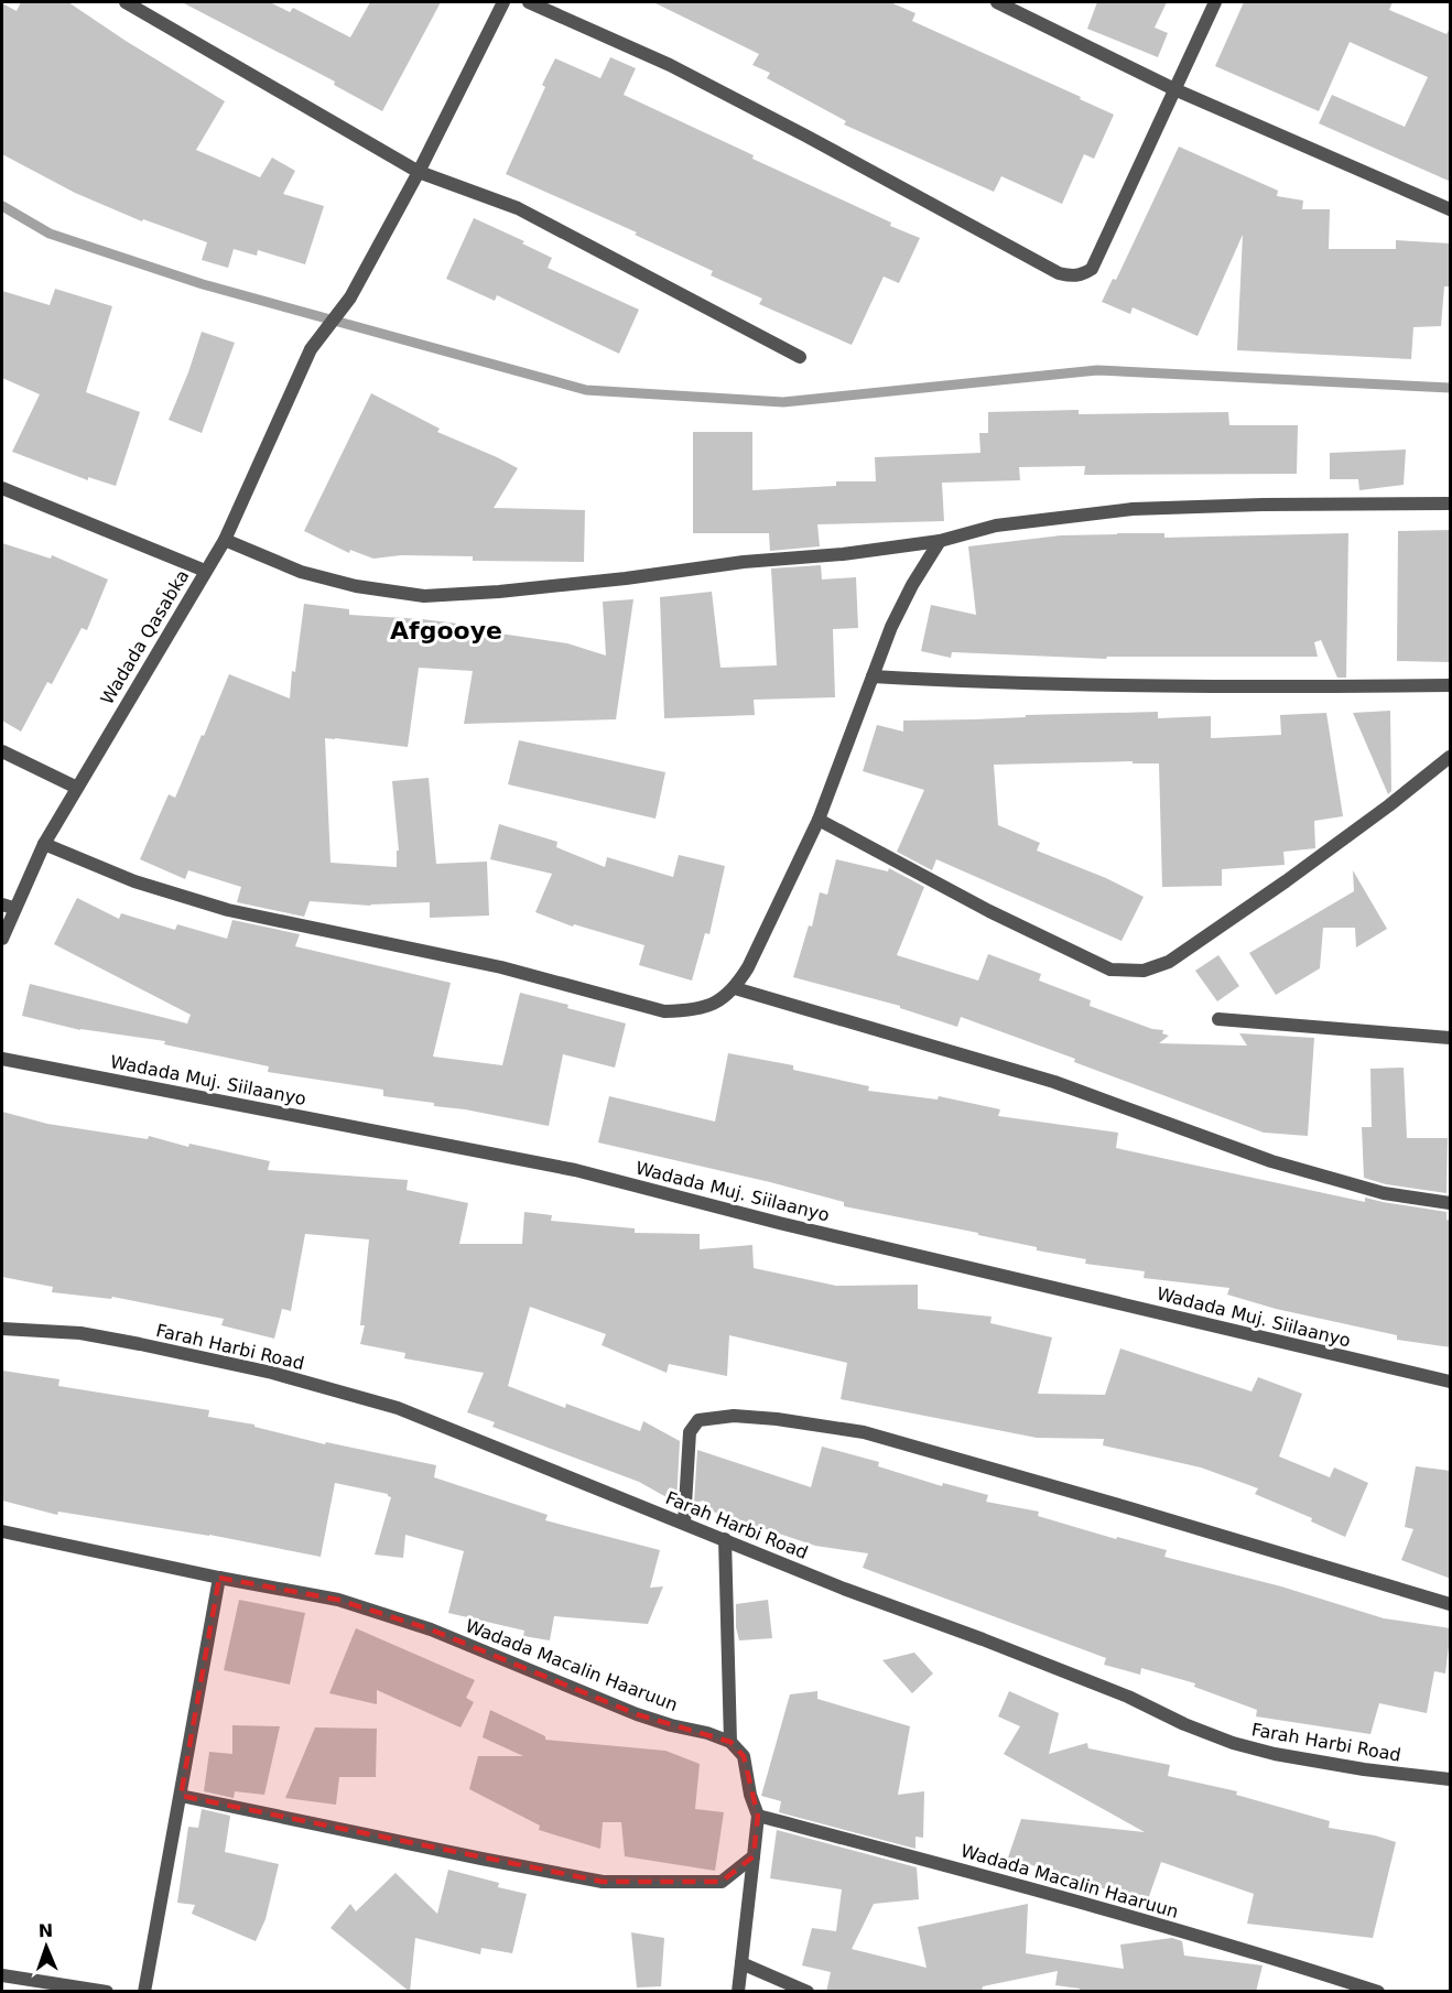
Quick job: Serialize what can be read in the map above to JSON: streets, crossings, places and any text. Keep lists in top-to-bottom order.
{
  "streets": {
    "street": [
      "Wadada Qasabka",
      "Wadada Muj. Siilaanyo",
      "Farah Harbi Road",
      "Wadada Macalin Haaruun"
    ]
  },
  "districts": ["Afgooye"],
  "north": "top"
}
